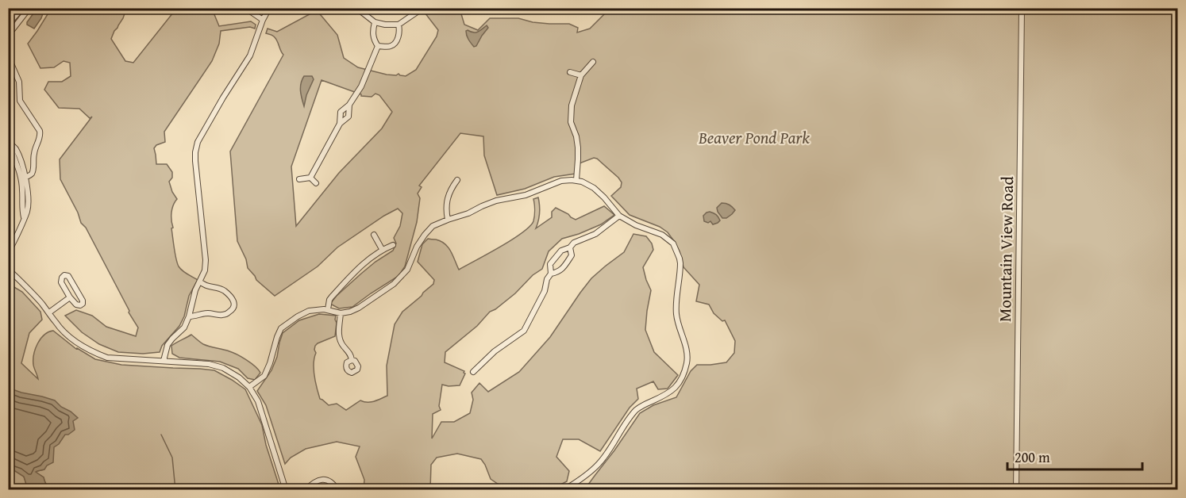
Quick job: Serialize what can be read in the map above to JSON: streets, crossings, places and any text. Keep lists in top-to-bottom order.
{
  "streets": {
    "street": ["Mountain View Road"]
  },
  "parks": ["Beaver Pond Park"],
  "scale_bar": "200 m"
}
